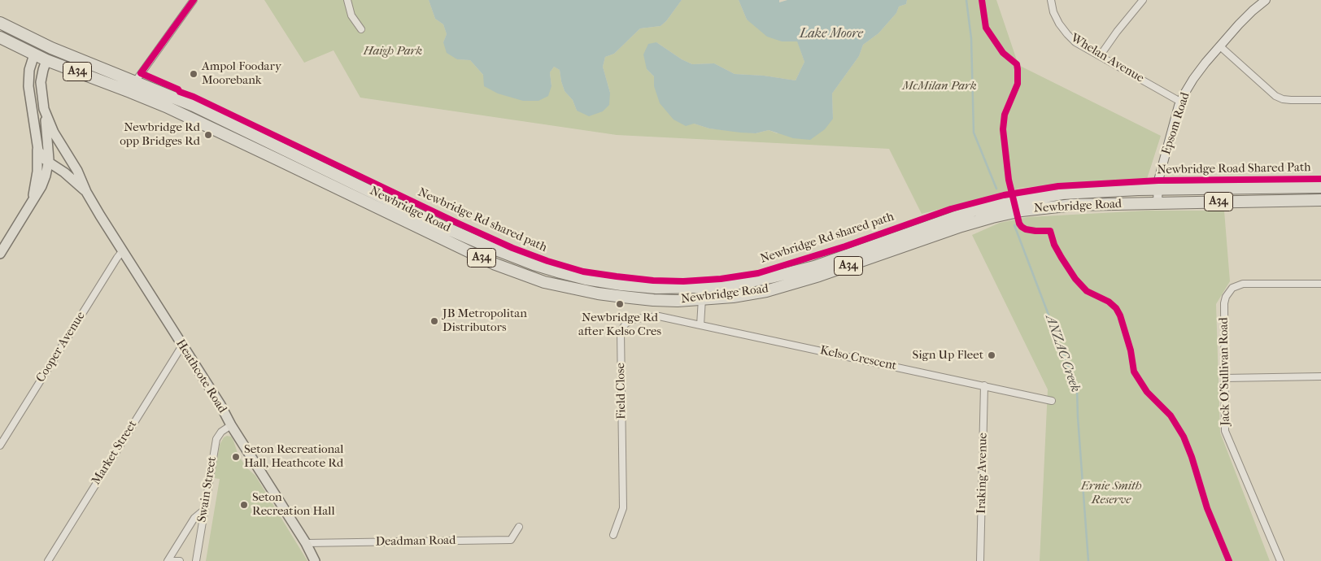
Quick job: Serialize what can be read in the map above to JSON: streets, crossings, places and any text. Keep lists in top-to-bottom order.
{
  "streets": {
    "highway": ["A34", "Newbridge Road", "Heathcote Road"],
    "street": [
      "Whelan Avenue",
      "Epsom Road",
      "Cooper Avenue",
      "Kelso Crescent",
      "Jack O'Sullivan Road",
      "Field Close",
      "Market Street",
      "Iraking Avenue",
      "Swain Street",
      "Deadman Road"
    ],
    "cycle path": ["Newbridge Road Shared Path"]
  },
  "crossings": [
    ["Whelan Avenue", "Epsom Road"],
    ["Epsom Road", "Newbridge Road"],
    ["Newbridge Road", "Heathcote Road"],
    ["Cooper Avenue", "Heathcote Road"],
    ["Kelso Crescent", "Field Close"],
    ["Kelso Crescent", "Iraking Avenue"],
    ["Heathcote Road", "Market Street"],
    ["Heathcote Road", "Swain Street"],
    ["Heathcote Road", "Deadman Road"]
  ],
  "water": ["Lake Moore", "ANZAC Creek"],
  "parks": ["Haigh Park", "McMilan Park", "Ernie Smith Reserve"],
  "places": [
    "Ampol Foodary Moorebank",
    "Newbridge Rd opp Bridges Rd",
    "Newbridge Rd after Kelso Cres",
    "JB Metropolitan Distributors",
    "Sign Up Fleet",
    "Seton Recreational Hall, Heathcote Rd",
    "Seton Recreation Hall"
  ]
}
